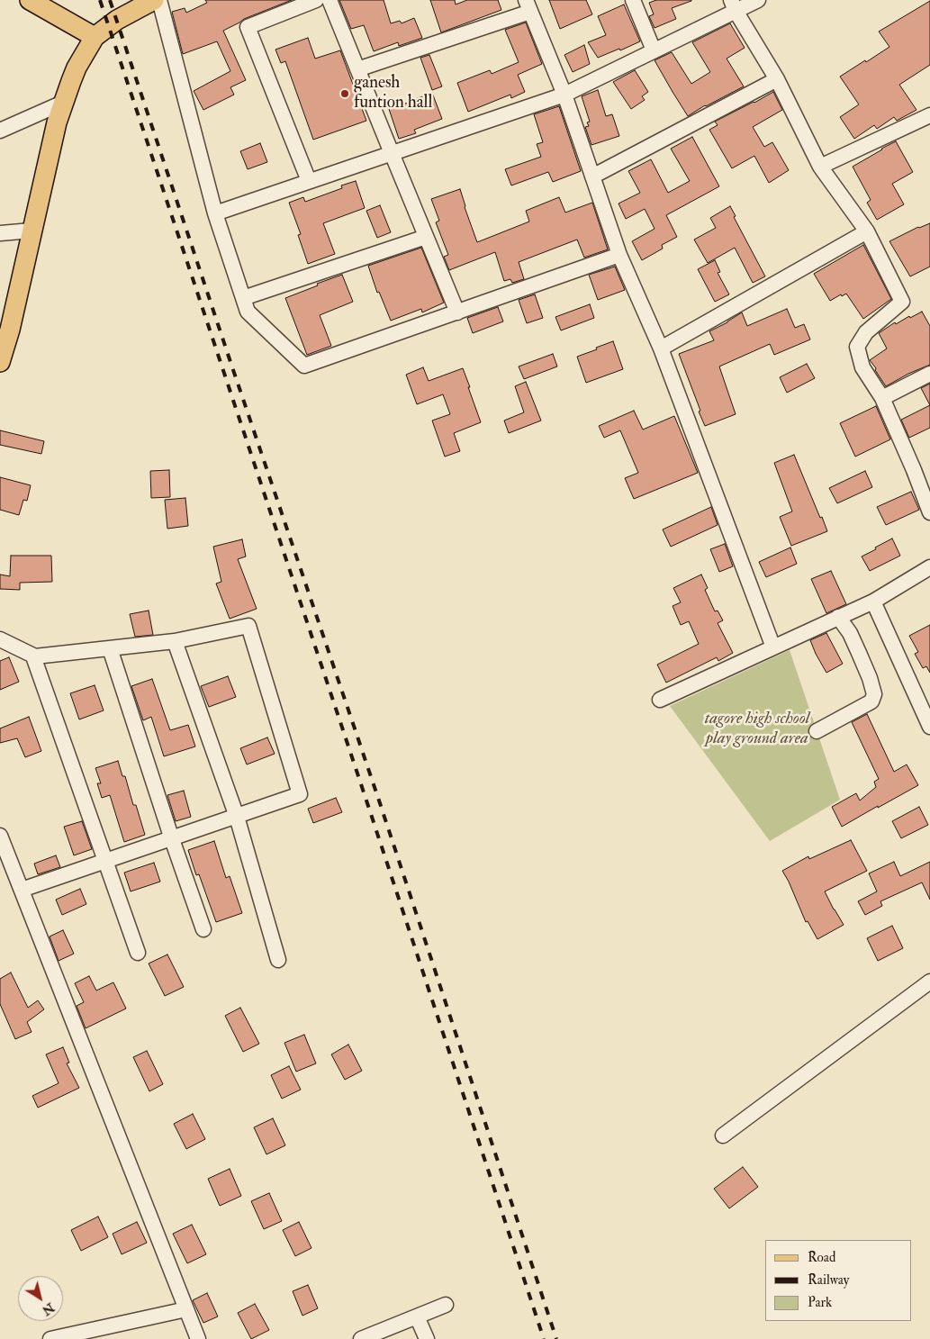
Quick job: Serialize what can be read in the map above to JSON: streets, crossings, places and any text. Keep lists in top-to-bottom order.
{
  "parks": ["tagore high school play ground area"],
  "places": ["ganesh funtion hall"],
  "legend": ["Road", "Railway", "Park"],
  "north": "bottom right"
}
